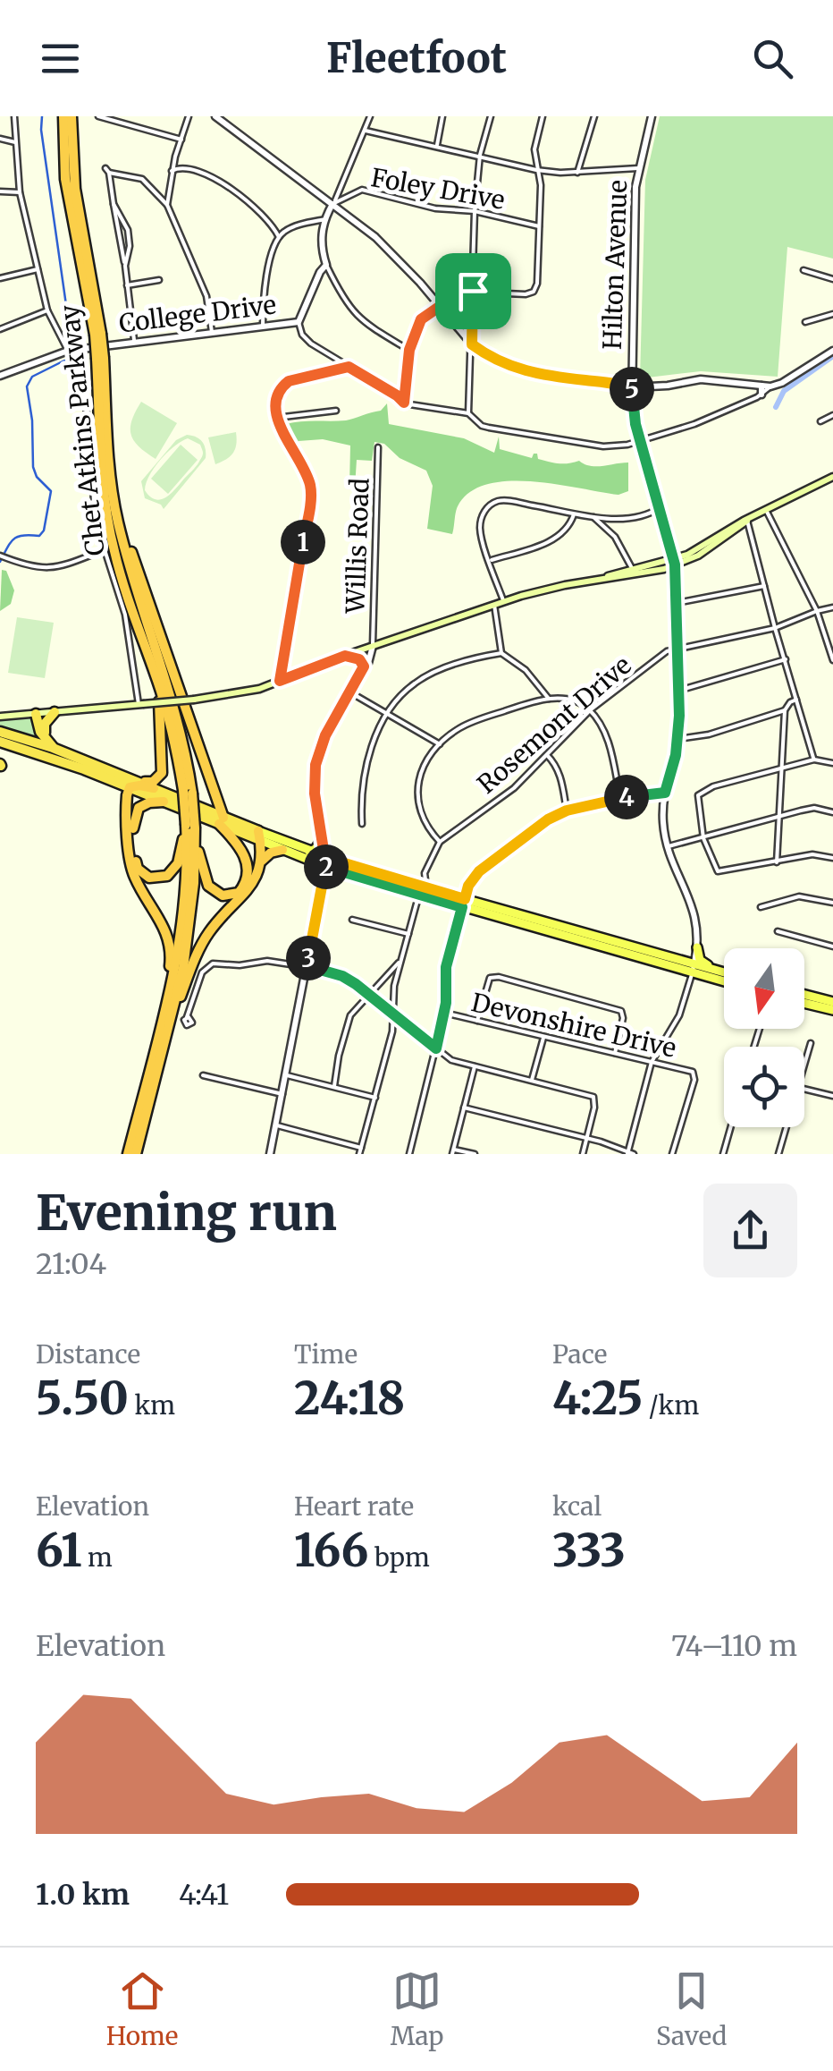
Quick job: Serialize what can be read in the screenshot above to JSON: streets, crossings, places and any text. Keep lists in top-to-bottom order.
{
  "streets": {
    "highway": ["Chet Atkins Parkway"],
    "street": [
      "Foley Drive",
      "Hilton Avenue",
      "College Drive",
      "Willis Road",
      "Rosemont Drive",
      "Devonshire Drive"
    ]
  },
  "crossings": [
    ["Hilton Avenue", "Rosemont Drive"]
  ],
  "north": "bottom",
  "page": {
    "header": "Fleetfoot",
    "pins": [
      "5",
      "1",
      "4",
      "2",
      "3"
    ],
    "heading": ["Evening run", "21:04"],
    "stats": [
      ["Distance", "5.50 km"],
      ["Time", "24:18"],
      ["Pace", "4:25 /km"],
      ["Elevation", "61 m"],
      ["Heart rate", "166 bpm"],
      ["kcal", "333"]
    ],
    "chart": ["Elevation", "74–110 m"],
    "list": [
      {
        "name": "1.0 km",
        "note": "4:41"
      }
    ],
    "tabs": ["Home", "Map", "Saved"]
  }
}
